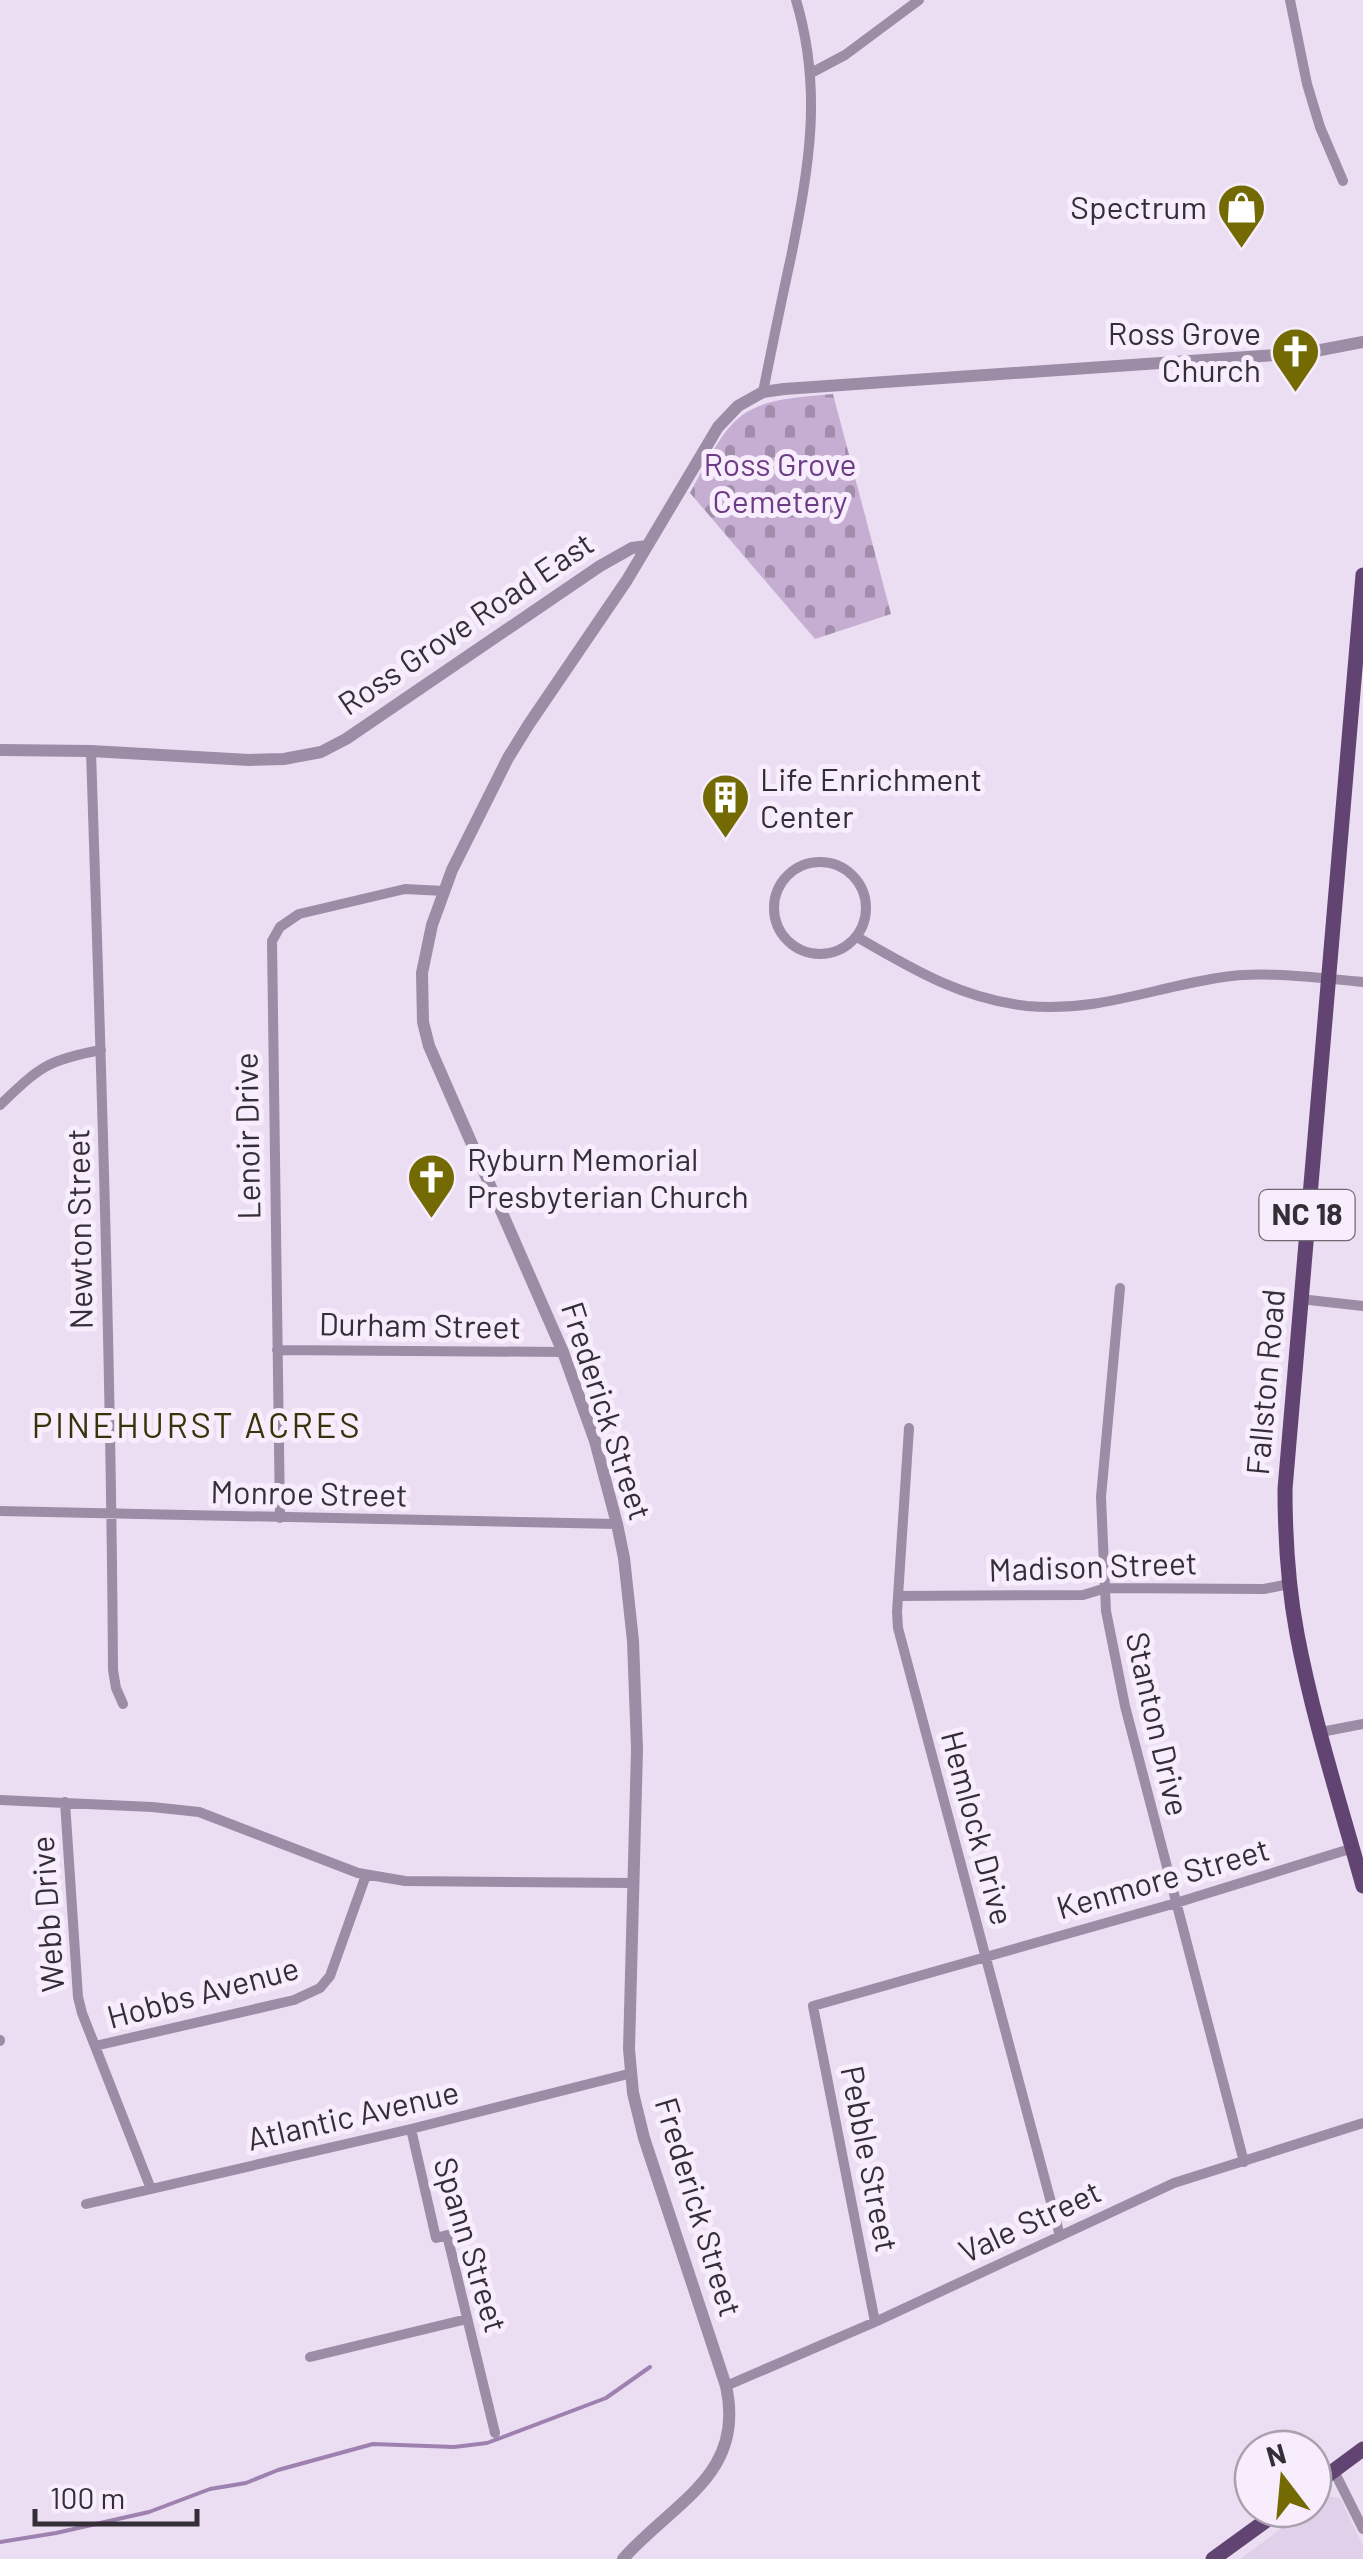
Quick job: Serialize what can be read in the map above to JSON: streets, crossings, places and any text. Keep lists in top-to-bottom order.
{
  "streets": {
    "main road": ["NC 18", "Fallston Road"],
    "street": [
      "Ross Grove Road East",
      "Lenoir Drive",
      "Newton Street",
      "Durham Street",
      "Frederick Street",
      "Monroe Street",
      "Madison Street",
      "Stanton Drive",
      "Hemlock Drive",
      "Kenmore Street",
      "Webb Drive",
      "Hobbs Avenue",
      "Atlantic Avenue",
      "Pebble Street",
      "Vale Street",
      "Spann Street"
    ]
  },
  "crossings": [
    ["Ross Grove Road East", "Newton Street"],
    ["Ross Grove Road East", "Frederick Street"],
    ["Lenoir Drive", "Durham Street"],
    ["Lenoir Drive", "Frederick Street"],
    ["Lenoir Drive", "Monroe Street"],
    ["Newton Street", "Monroe Street"],
    ["Durham Street", "Frederick Street"],
    ["Fallston Road", "Madison Street"],
    ["Fallston Road", "Kenmore Street"],
    ["Frederick Street", "Monroe Street"],
    ["Frederick Street", "Atlantic Avenue"],
    ["Frederick Street", "Vale Street"],
    ["Madison Street", "Stanton Drive"],
    ["Madison Street", "Hemlock Drive"],
    ["Stanton Drive", "Kenmore Street"],
    ["Stanton Drive", "Vale Street"],
    ["Hemlock Drive", "Kenmore Street"],
    ["Hemlock Drive", "Vale Street"],
    ["Kenmore Street", "Pebble Street"],
    ["Webb Drive", "Hobbs Avenue"],
    ["Webb Drive", "Atlantic Avenue"],
    ["Atlantic Avenue", "Spann Street"],
    ["Pebble Street", "Vale Street"]
  ],
  "districts": ["PINEHURST ACRES"],
  "parks": ["Ross Grove Cemetery"],
  "places": {
    "shop": ["Spectrum"],
    "church": ["Ross Grove Church", "Ryburn Memorial Presbyterian Church"],
    "building": ["Life Enrichment Center"]
  },
  "scale_bar": "100 m",
  "north": "top"
}
